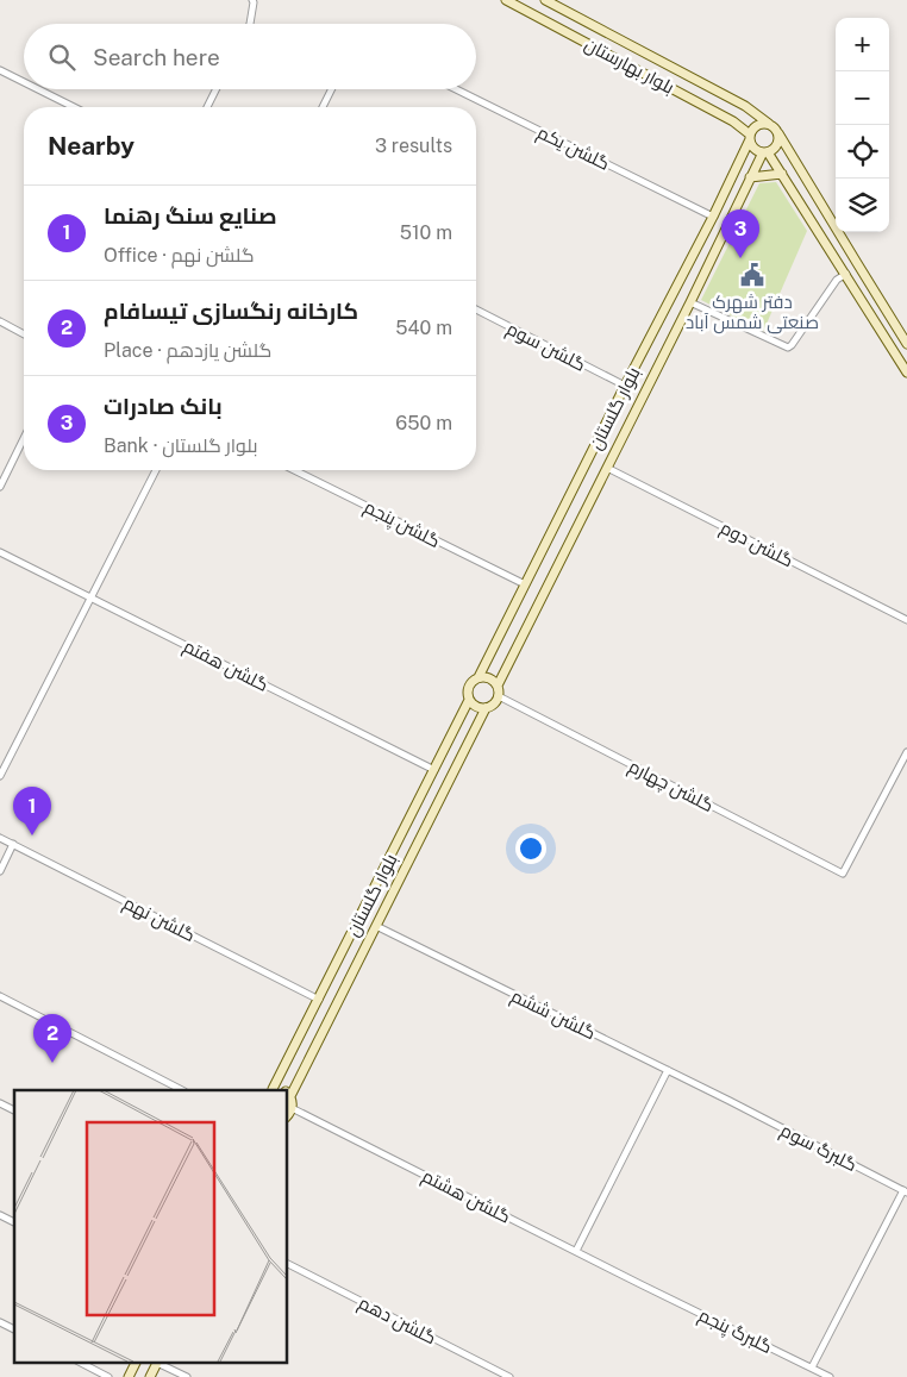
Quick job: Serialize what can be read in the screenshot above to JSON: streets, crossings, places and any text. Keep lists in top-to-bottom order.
{
  "streets": {
    "street": [
      "بلوار بهارستان",
      "گلشن یکم",
      "گلشن سوم",
      "بلوار گلستان",
      "گلشن پنجم",
      "گلشن دوم",
      "گلشن هفتم",
      "گلشن چهارم",
      "گلشن نهم",
      "گلشن ششم",
      "گلبرگ سوم",
      "گلشن هشتم",
      "گلشن دهم",
      "گلبرگ پنجم"
    ]
  },
  "crossings": [
    ["بلوار بهارستان", "بلوار گلستان"],
    ["گلشن یکم", "بلوار گلستان"],
    ["گلشن سوم", "بلوار گلستان"],
    ["بلوار گلستان", "گلشن پنجم"],
    ["بلوار گلستان", "گلشن دوم"],
    ["بلوار گلستان", "گلشن هفتم"],
    ["بلوار گلستان", "گلشن چهارم"],
    ["بلوار گلستان", "گلشن نهم"],
    ["بلوار گلستان", "گلشن ششم"],
    ["گلشن ششم", "گلبرگ سوم"],
    ["گلشن هشتم", "گلبرگ پنجم"]
  ],
  "places": {
    "public building": ["دفتر شهرک صنعتی شمس آباد"]
  },
  "page": {
    "map_buttons": ["+", "−"],
    "search": "Search here",
    "heading": ["Nearby", "3 results"],
    "list": [
      {
        "mark": "1",
        "name": "صنایع سنگ رهنما",
        "note": "Office · گلشن نهم",
        "value": "510 m"
      },
      {
        "mark": "2",
        "name": "کارخانه رنگسازی تیسافام",
        "note": "Place · گلشن یازدهم",
        "value": "540 m"
      },
      {
        "mark": "3",
        "name": "بانک صادرات",
        "note": "Bank · بلوار گلستان",
        "value": "650 m"
      }
    ],
    "pins": ["3", "1", "2"]
  }
}
